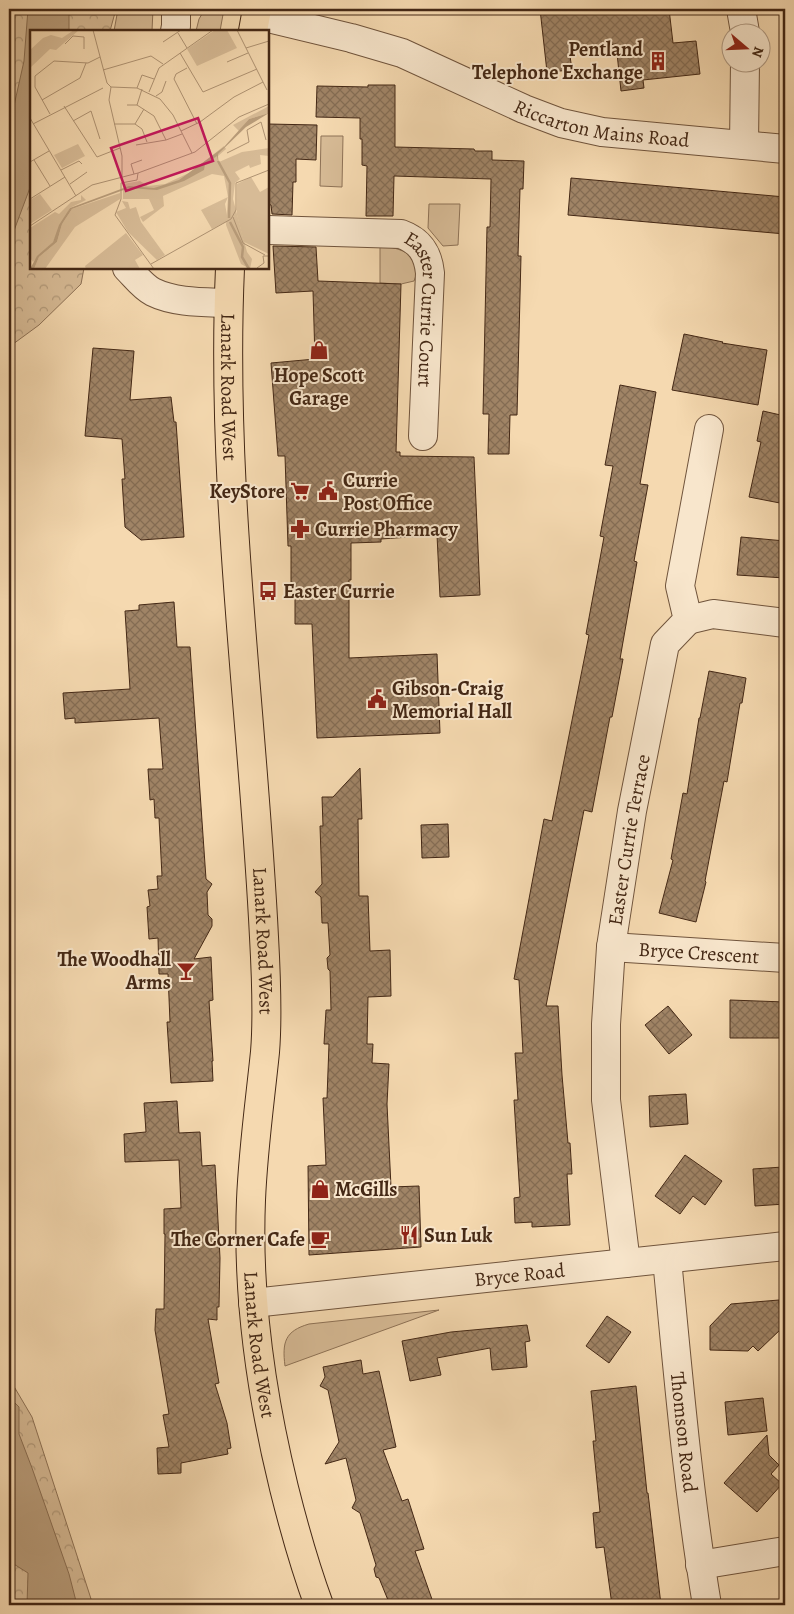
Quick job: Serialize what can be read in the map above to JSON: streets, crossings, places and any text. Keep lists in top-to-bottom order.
{
  "streets": {
    "main road": ["Lanark Road West"],
    "street": [
      "Riccarton Mains Road",
      "Easter Currie Court",
      "Easter Currie Terrace",
      "Bryce Crescent",
      "Bryce Road",
      "Thomson Road"
    ]
  },
  "crossings": [
    ["Lanark Road West", "Bryce Road"],
    ["Easter Currie Terrace", "Bryce Crescent"],
    ["Easter Currie Terrace", "Bryce Road"],
    ["Bryce Road", "Thomson Road"]
  ],
  "places": {
    "building": ["Pentland Telephone Exchange"],
    "shop": ["Hope Scott Garage", "McGills"],
    "supermarket": ["KeyStore"],
    "public building": ["Currie Post Office", "Gibson-Craig Memorial Hall"],
    "pharmacy": ["Currie Pharmacy"],
    "bus stop": ["Easter Currie"],
    "bar": ["The Woodhall Arms"],
    "restaurant": ["Sun Luk"],
    "cafe": ["The Corner Cafe"]
  },
  "north": "right"
}
